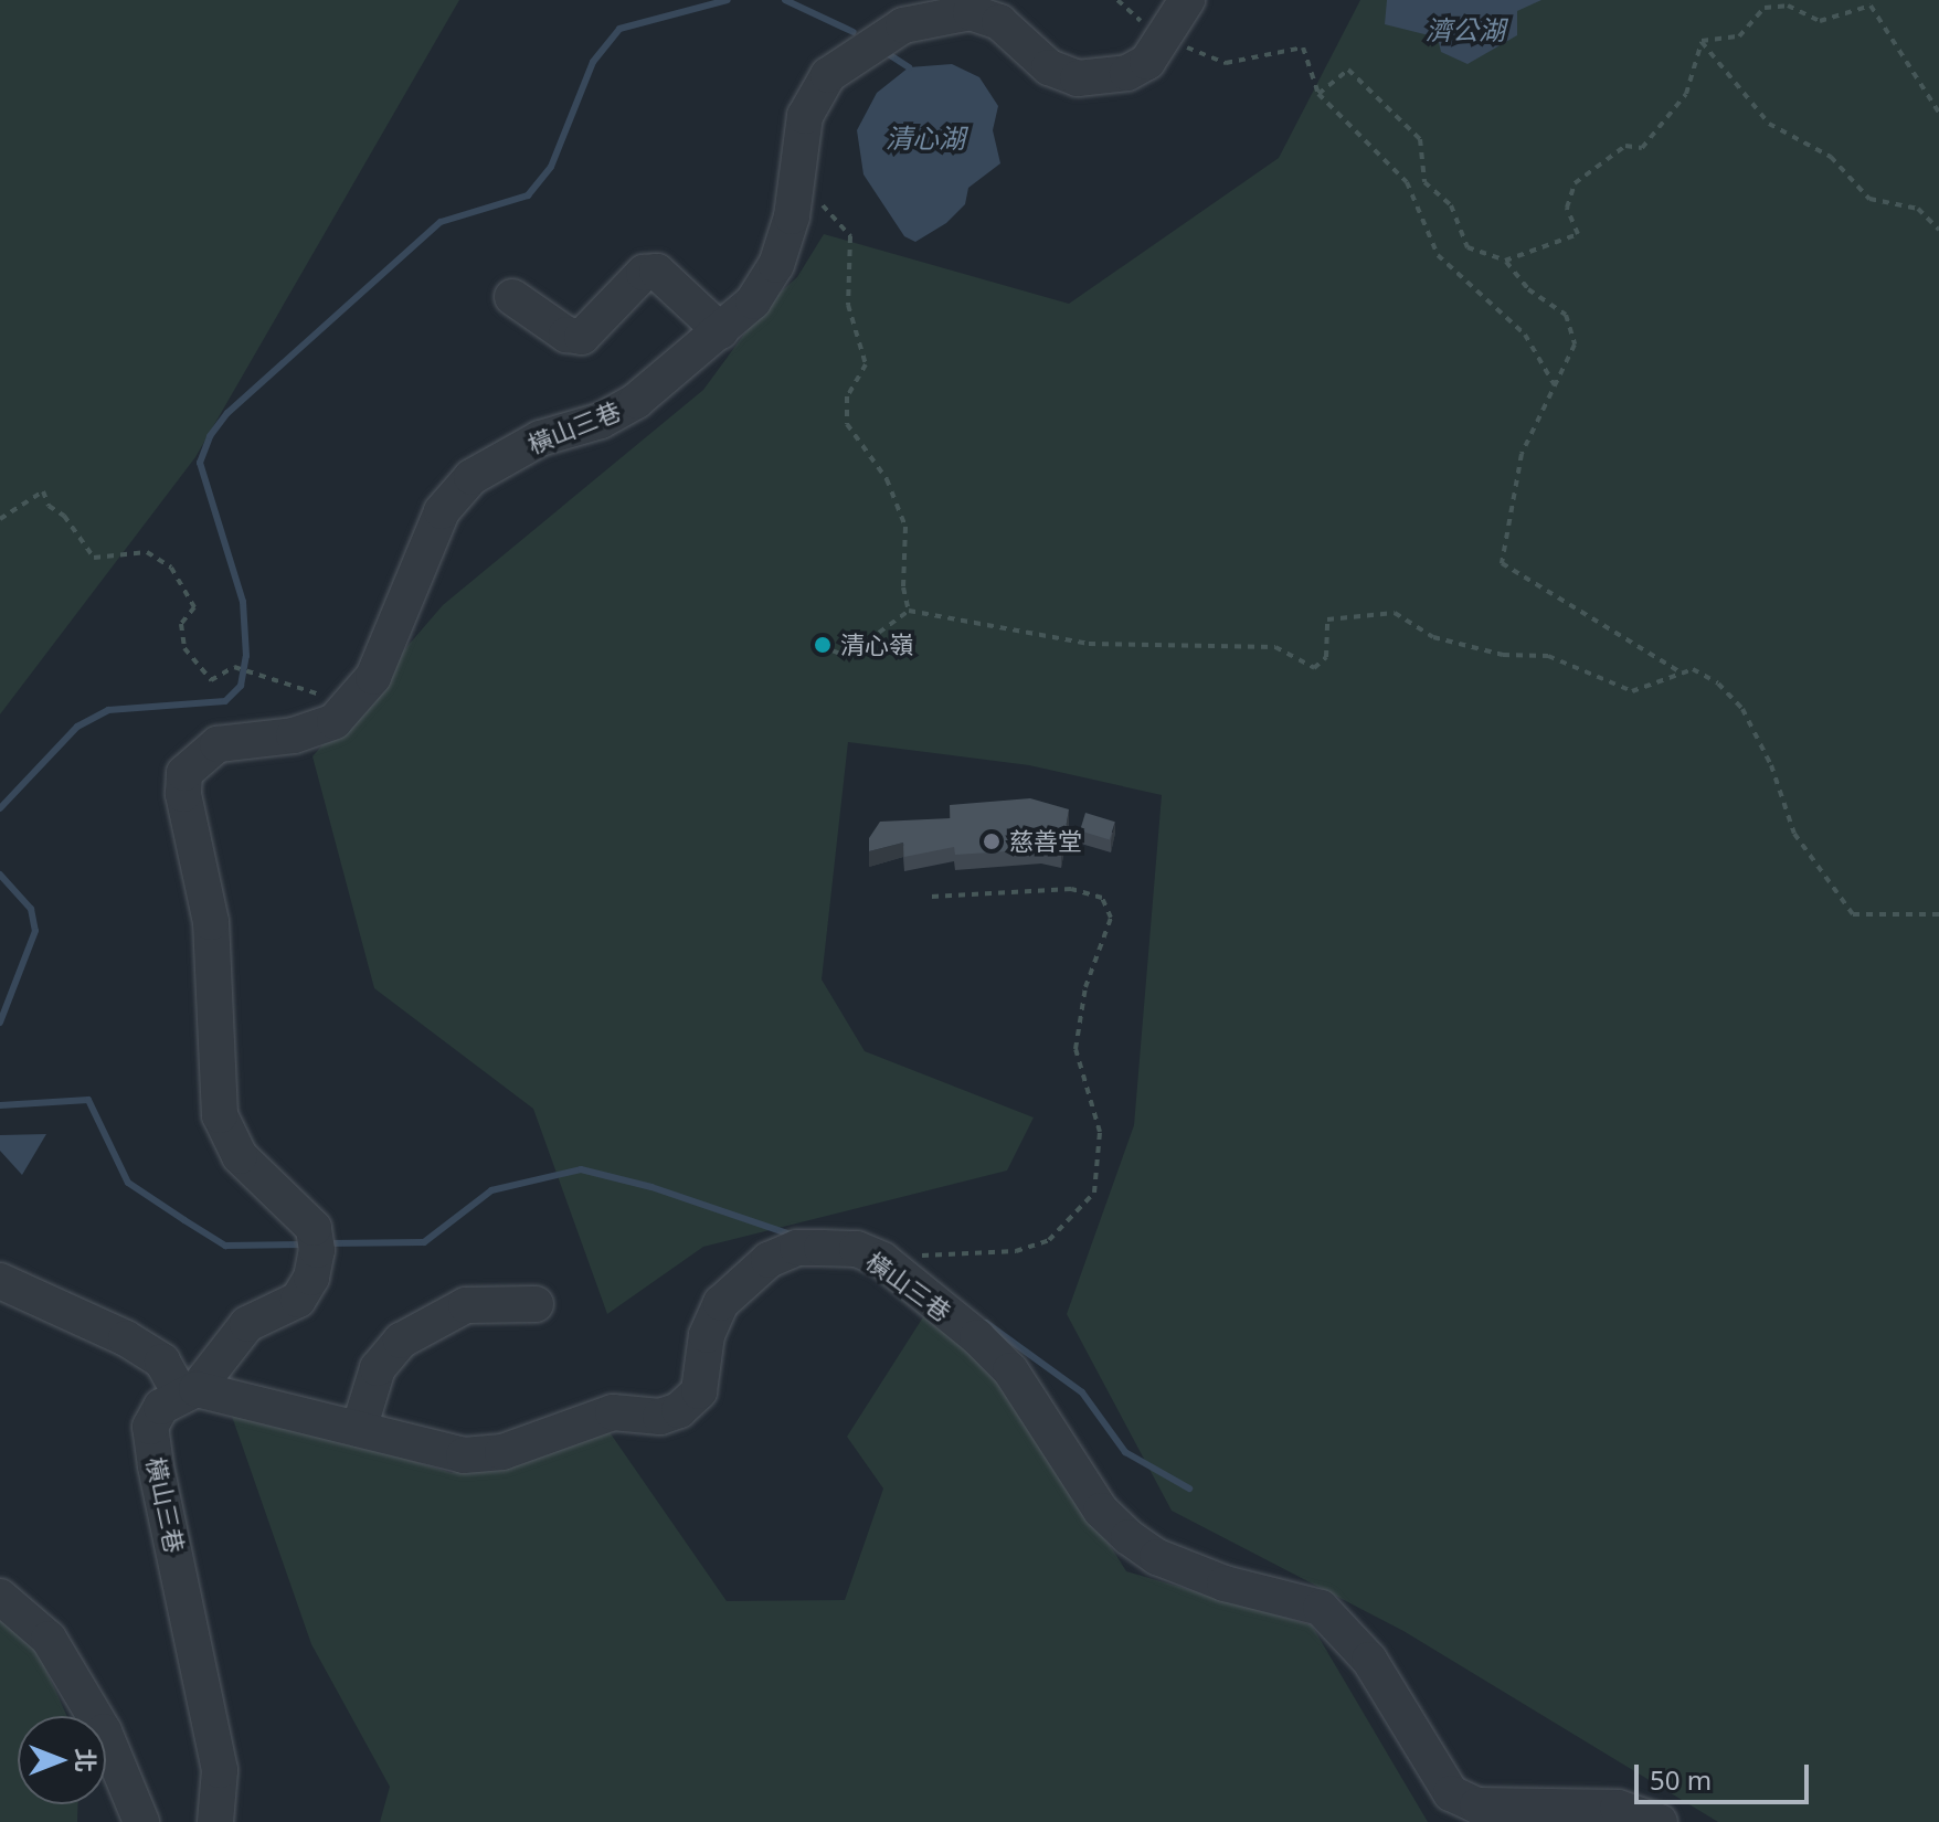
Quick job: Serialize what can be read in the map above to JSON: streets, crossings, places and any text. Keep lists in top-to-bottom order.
{
  "streets": {
    "lane": ["橫山三巷"]
  },
  "water": ["濟公湖", "清心湖"],
  "places": ["清心嶺", "慈善堂"],
  "scale_bar": "50 m",
  "north": "right"
}
